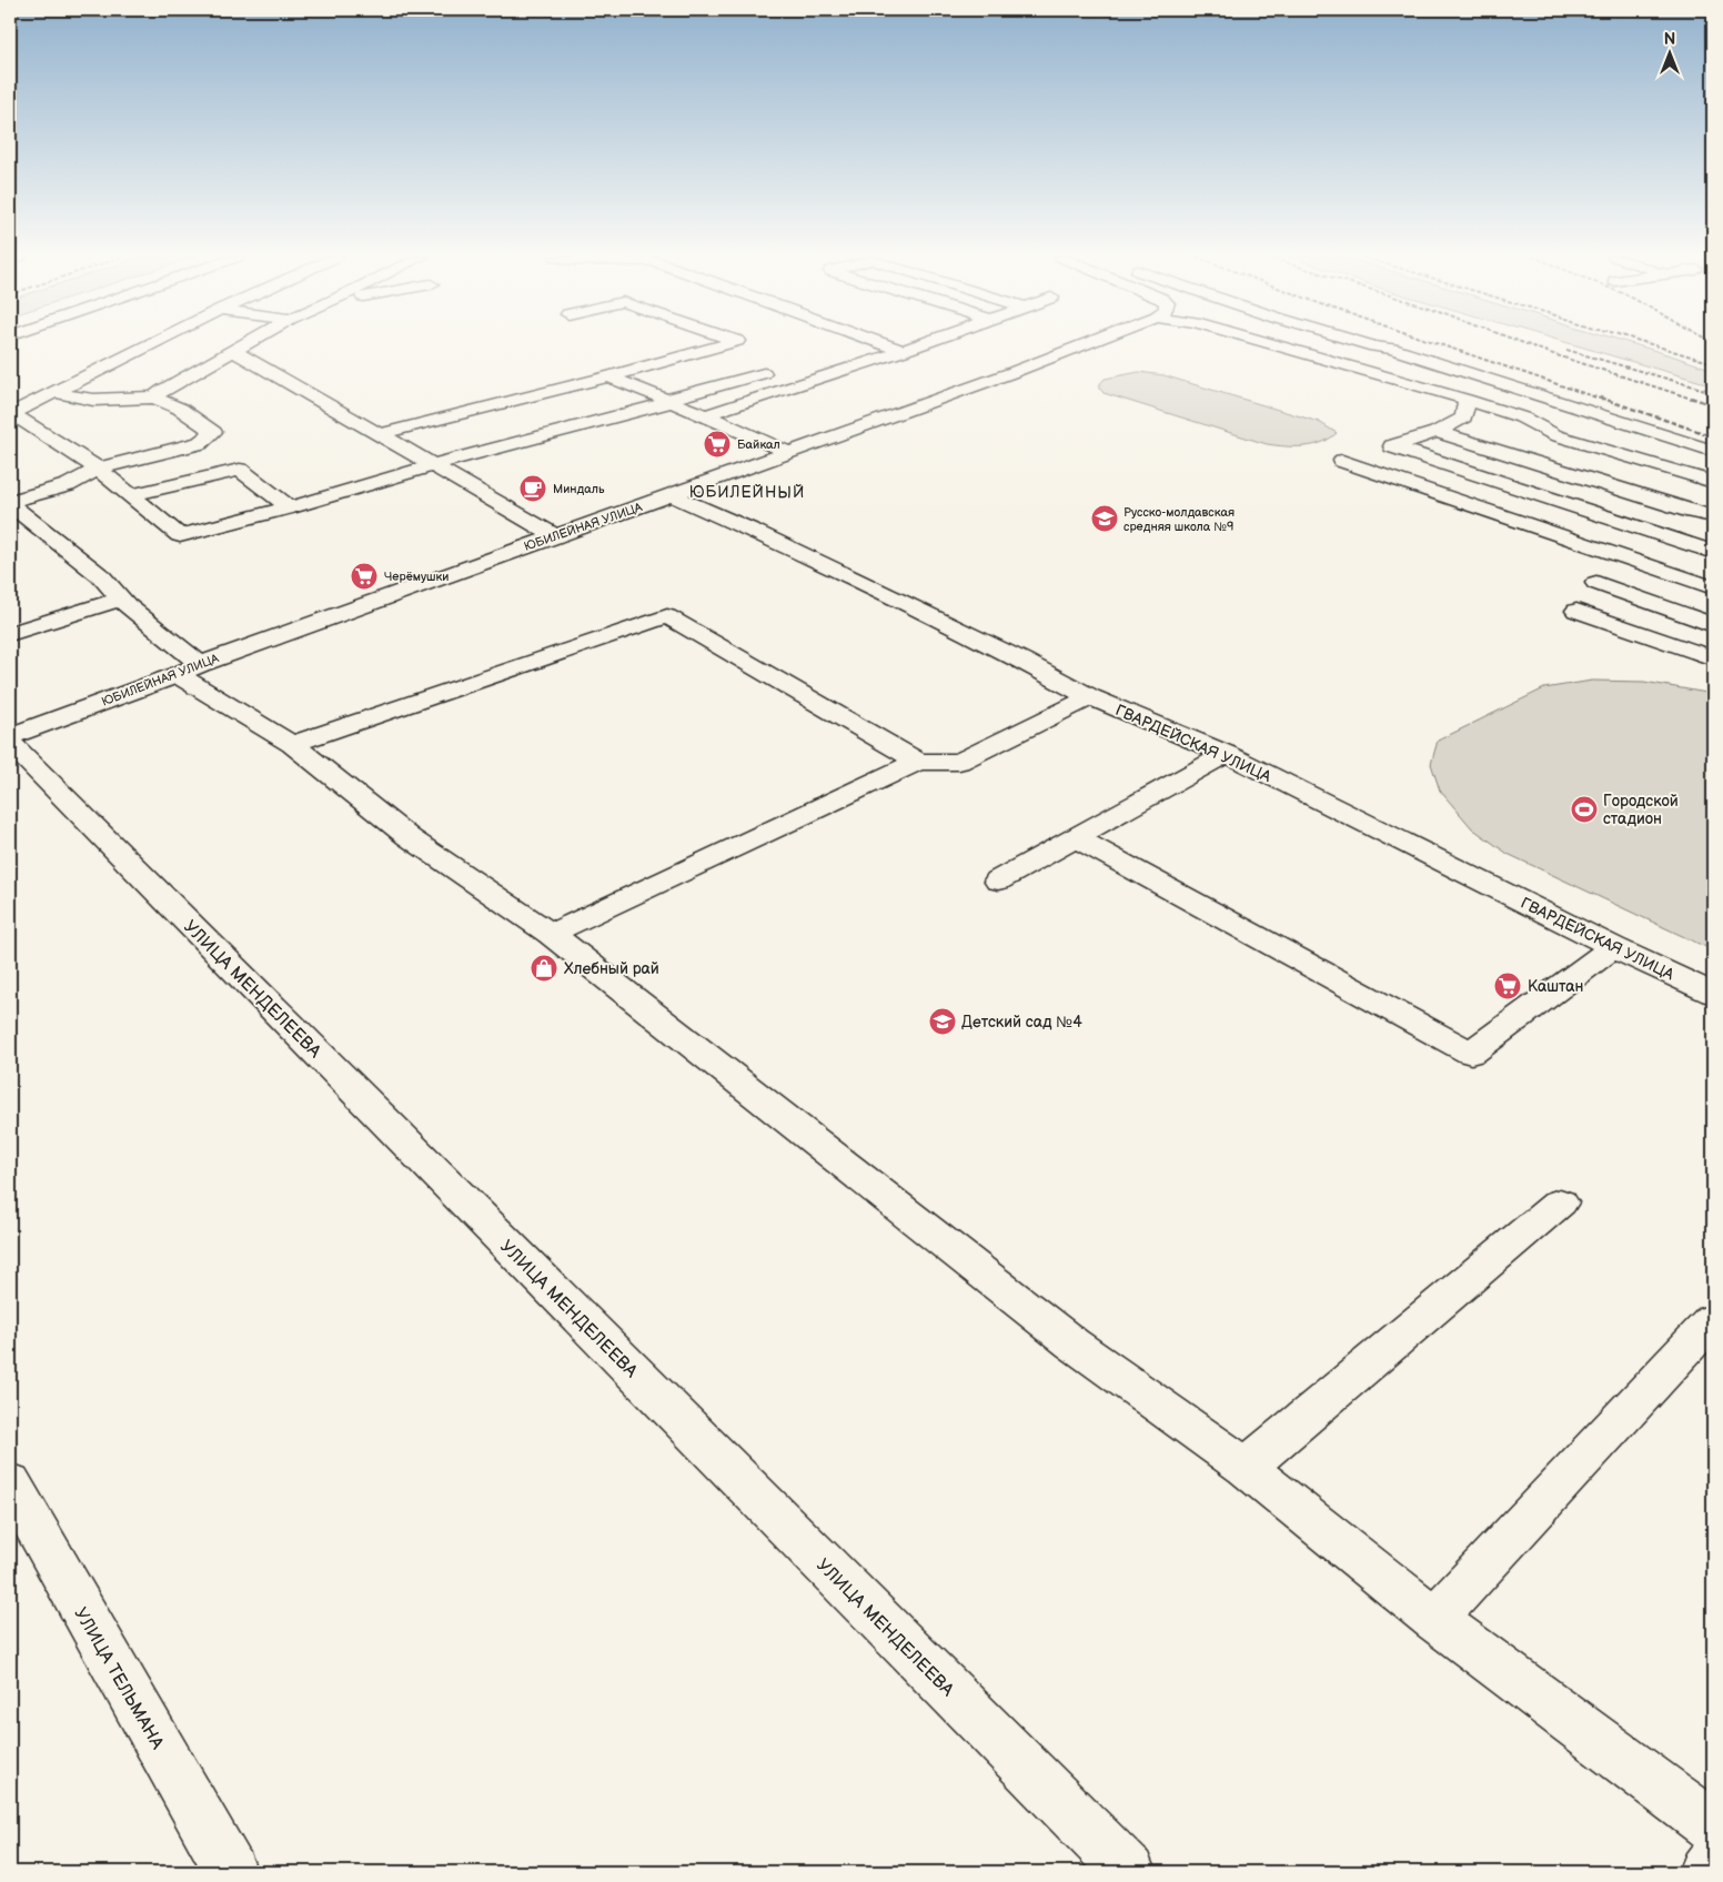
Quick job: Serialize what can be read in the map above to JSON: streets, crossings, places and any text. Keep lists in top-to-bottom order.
{
  "streets": {
    "street": [
      "ЮБИЛЕЙНАЯ УЛИЦА",
      "ГВАРДЕЙСКАЯ УЛИЦА",
      "УЛИЦА МЕНДЕЛЕЕВА",
      "УЛИЦА ТЕЛЬМАНА"
    ]
  },
  "crossings": [
    ["ЮБИЛЕЙНАЯ УЛИЦА", "ГВАРДЕЙСКАЯ УЛИЦА"]
  ],
  "districts": ["ЮБИЛЕЙНЫЙ"],
  "places": {
    "supermarket": ["Байкал", "Черёмушки", "Каштан"],
    "cafe": ["Миндаль"],
    "school or university": ["Русско-молдавская средняя школа №9", "Детский сад №4"],
    "sports": ["Городской стадион"],
    "shop": ["Хлебный рай"]
  },
  "north": "top"
}
